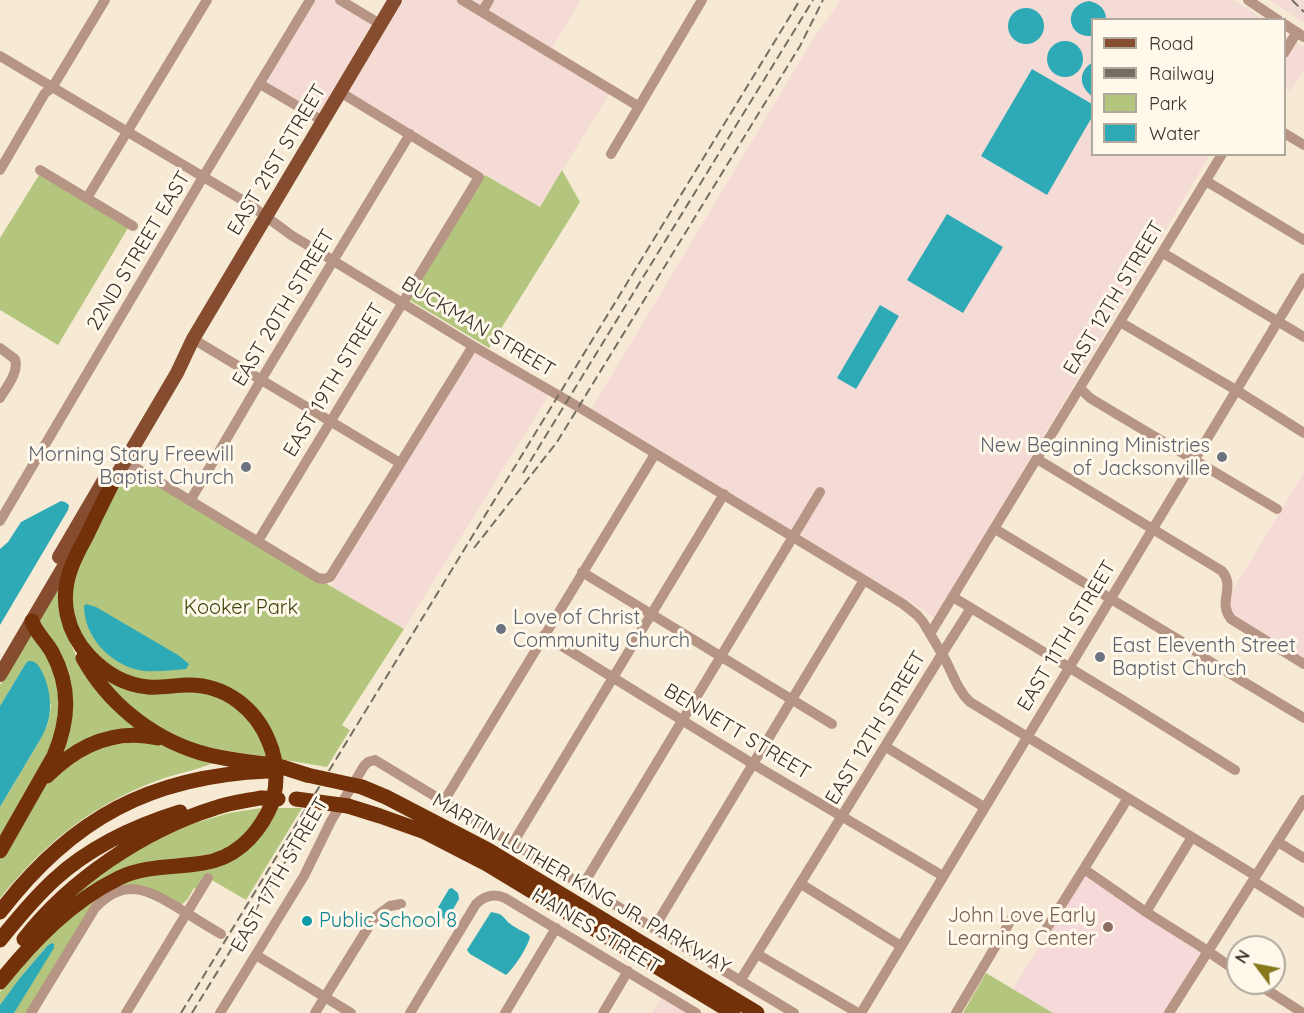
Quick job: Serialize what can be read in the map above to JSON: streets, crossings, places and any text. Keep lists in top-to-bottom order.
{
  "streets": {
    "highway": ["MARTIN LUTHER KING JR. PARKWAY"],
    "main road": ["EAST 21ST STREET"],
    "street": [
      "22ND STREET EAST",
      "EAST 12TH STREET",
      "EAST 20TH STREET",
      "BUCKMAN STREET",
      "EAST 19TH STREET",
      "EAST 11TH STREET",
      "BENNETT STREET",
      "EAST 17TH STREET",
      "HAINES STREET"
    ]
  },
  "crossings": [
    ["EAST 21ST STREET", "BUCKMAN STREET"],
    ["22ND STREET EAST", "BUCKMAN STREET"],
    ["EAST 12TH STREET", "BUCKMAN STREET"],
    ["EAST 12TH STREET", "BENNETT STREET"],
    ["EAST 12TH STREET", "HAINES STREET"],
    ["EAST 20TH STREET", "BUCKMAN STREET"],
    ["EAST 20TH STREET", "EAST 19TH STREET"],
    ["BUCKMAN STREET", "EAST 19TH STREET"],
    ["EAST 11TH STREET", "BENNETT STREET"],
    ["EAST 17TH STREET", "HAINES STREET"]
  ],
  "parks": ["Kooker Park"],
  "places": [
    "New Beginning Ministries of Jacksonville",
    "Morning Stary Freewill Baptist Church",
    "Love of Christ Community Church",
    "East Eleventh Street Baptist Church",
    "Public School 8",
    "John Love Early Learning Center"
  ],
  "legend": [
    "Road",
    "Railway",
    "Park",
    "Water"
  ],
  "north": "top left"
}
